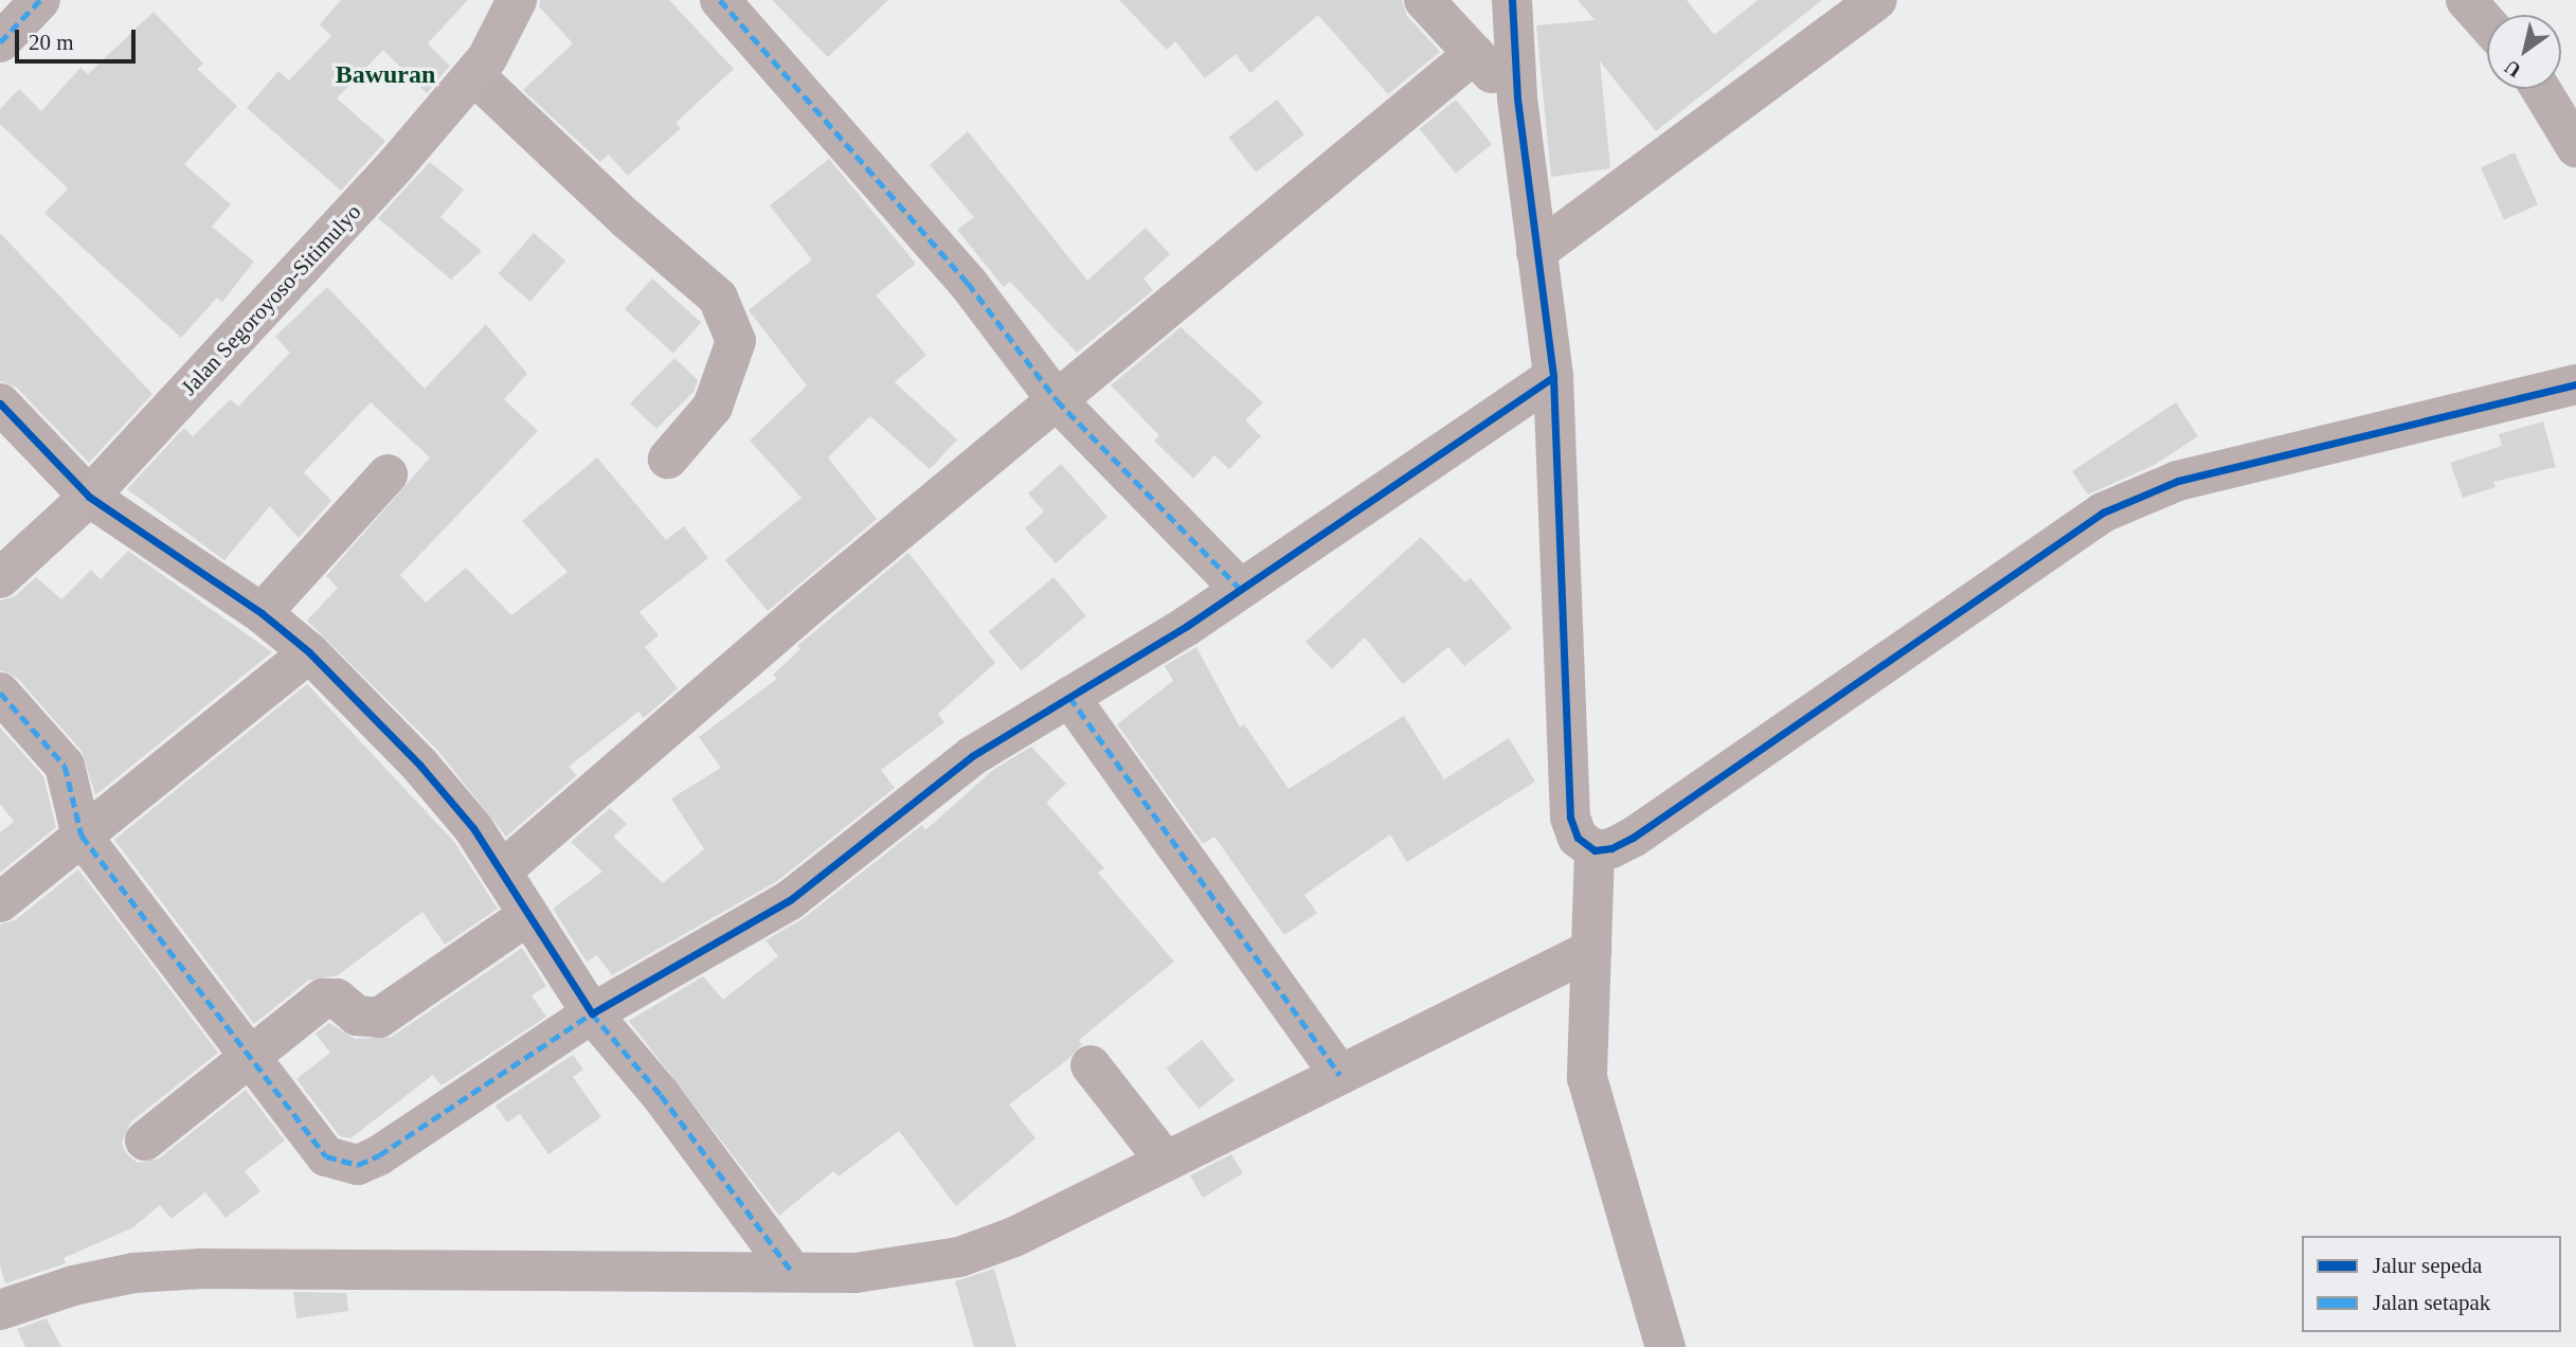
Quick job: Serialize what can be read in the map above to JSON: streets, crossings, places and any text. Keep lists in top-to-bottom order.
{
  "streets": {
    "main road": ["Jalan Segoroyoso-Sitimulyo"]
  },
  "districts": ["Bawuran"],
  "legend": ["Jalur sepeda", "Jalan setapak"],
  "scale_bar": "20 m",
  "north": "bottom left"
}
